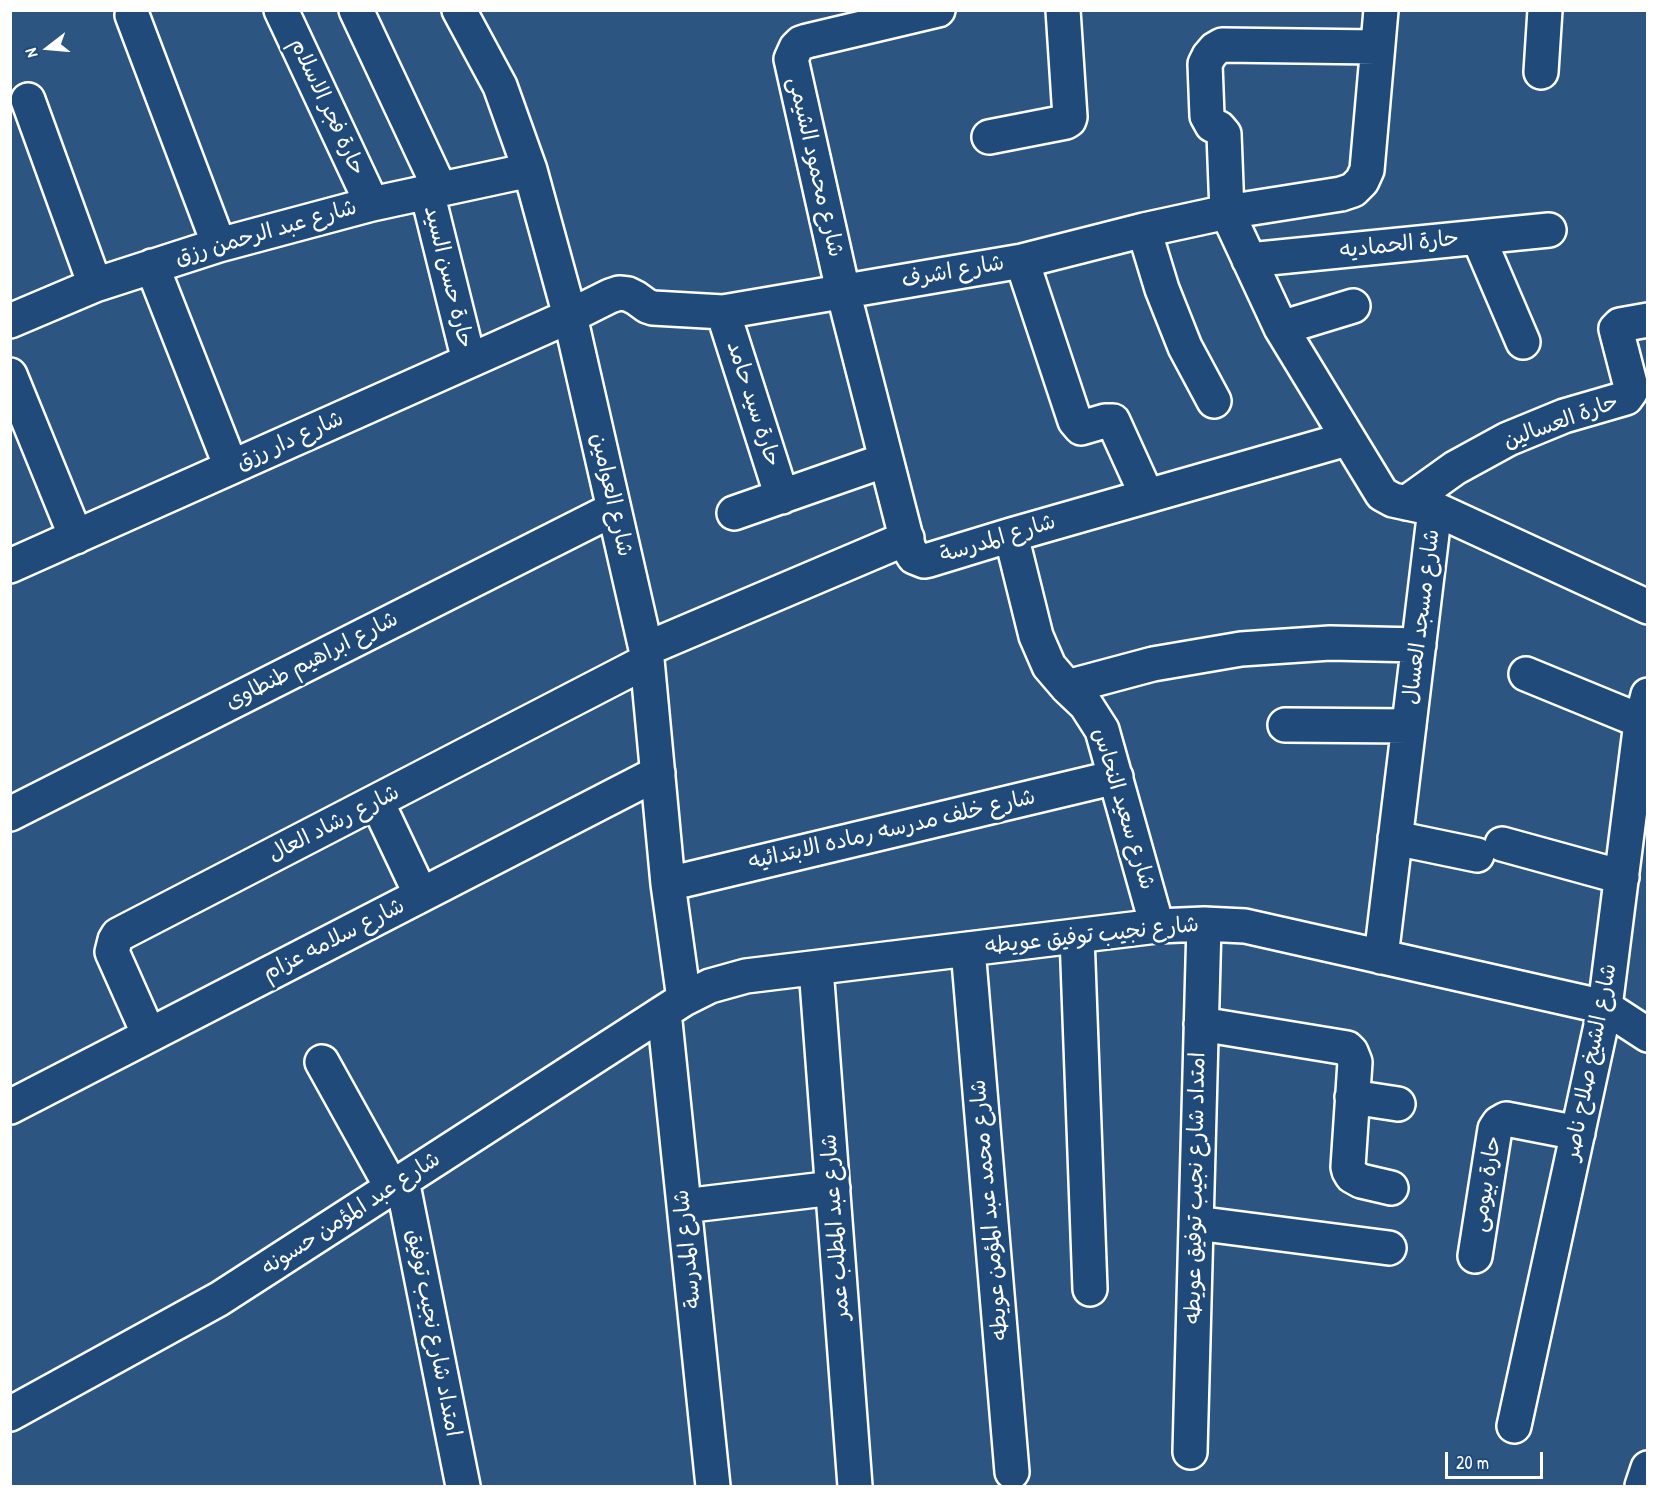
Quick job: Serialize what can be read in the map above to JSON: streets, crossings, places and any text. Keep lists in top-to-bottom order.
{
  "streets": {
    "street": [
      "حارة فجر الاسلام",
      "شارع محمود الشيمى",
      "شارع عبد الرحمن رزق",
      "حارة الحماديه",
      "شارع اشرف",
      "حارة حسن السيد",
      "حارة سيد حامد",
      "حارة العسالين",
      "شارع دار رزق",
      "شارع العوامين",
      "شارع المدرسة",
      "شارع مسجد العسال",
      "شارع ابراهيم طنطاوى",
      "شارع سعيد النحاس",
      "شارع رشاد العال",
      "شارع خلف مدرسه رماده الابتدائيه",
      "شارع نجيب توفيق عويطه",
      "شارع سلامه عزام",
      "شارع الشيخ صلاح ناصر",
      "حارة بيومى",
      "امتداد شارع نجيب توفيق عويطه",
      "شارع محمد عبد المؤمن عويطه",
      "شارع عبد المؤمن حسونه",
      "شارع عبد المطلب عمر",
      "امتداد شارع نجيب توفيق"
    ]
  },
  "crossings": [
    ["حارة فجر الاسلام", "شارع عبد الرحمن رزق"],
    ["شارع محمود الشيمى", "شارع اشرف"],
    ["شارع محمود الشيمى", "شارع المدرسة"],
    ["شارع عبد الرحمن رزق", "حارة حسن السيد"],
    ["شارع عبد الرحمن رزق", "شارع العوامين"],
    ["حارة الحماديه", "شارع مسجد العسال"],
    ["شارع اشرف", "حارة سيد حامد"],
    ["شارع اشرف", "شارع دار رزق"],
    ["شارع اشرف", "شارع العوامين"],
    ["شارع اشرف", "شارع المدرسة"],
    ["شارع اشرف", "شارع مسجد العسال"],
    ["حارة حسن السيد", "شارع دار رزق"],
    ["حارة العسالين", "شارع مسجد العسال"],
    ["شارع دار رزق", "شارع العوامين"],
    ["شارع العوامين", "شارع المدرسة"],
    ["شارع العوامين", "شارع ابراهيم طنطاوى"],
    ["شارع العوامين", "شارع رشاد العال"],
    ["شارع العوامين", "شارع خلف مدرسه رماده الابتدائيه"],
    ["شارع العوامين", "شارع نجيب توفيق عويطه"],
    ["شارع العوامين", "شارع سلامه عزام"],
    ["شارع العوامين", "شارع عبد المؤمن حسونه"],
    ["شارع المدرسة", "شارع مسجد العسال"],
    ["شارع المدرسة", "شارع سعيد النحاس"],
    ["شارع المدرسة", "شارع رشاد العال"],
    ["شارع المدرسة", "شارع نجيب توفيق عويطه"],
    ["شارع المدرسة", "شارع عبد المؤمن حسونه"],
    ["شارع مسجد العسال", "شارع نجيب توفيق عويطه"],
    ["شارع سعيد النحاس", "شارع خلف مدرسه رماده الابتدائيه"],
    ["شارع سعيد النحاس", "شارع نجيب توفيق عويطه"],
    ["شارع رشاد العال", "شارع سلامه عزام"],
    ["شارع نجيب توفيق عويطه", "شارع الشيخ صلاح ناصر"],
    ["شارع نجيب توفيق عويطه", "امتداد شارع نجيب توفيق عويطه"],
    ["شارع نجيب توفيق عويطه", "شارع محمد عبد المؤمن عويطه"],
    ["شارع نجيب توفيق عويطه", "شارع عبد المؤمن حسونه"],
    ["شارع نجيب توفيق عويطه", "شارع عبد المطلب عمر"],
    ["شارع الشيخ صلاح ناصر", "حارة بيومى"],
    ["شارع عبد المؤمن حسونه", "امتداد شارع نجيب توفيق"]
  ],
  "scale_bar": "20 m",
  "north": "left"
}
